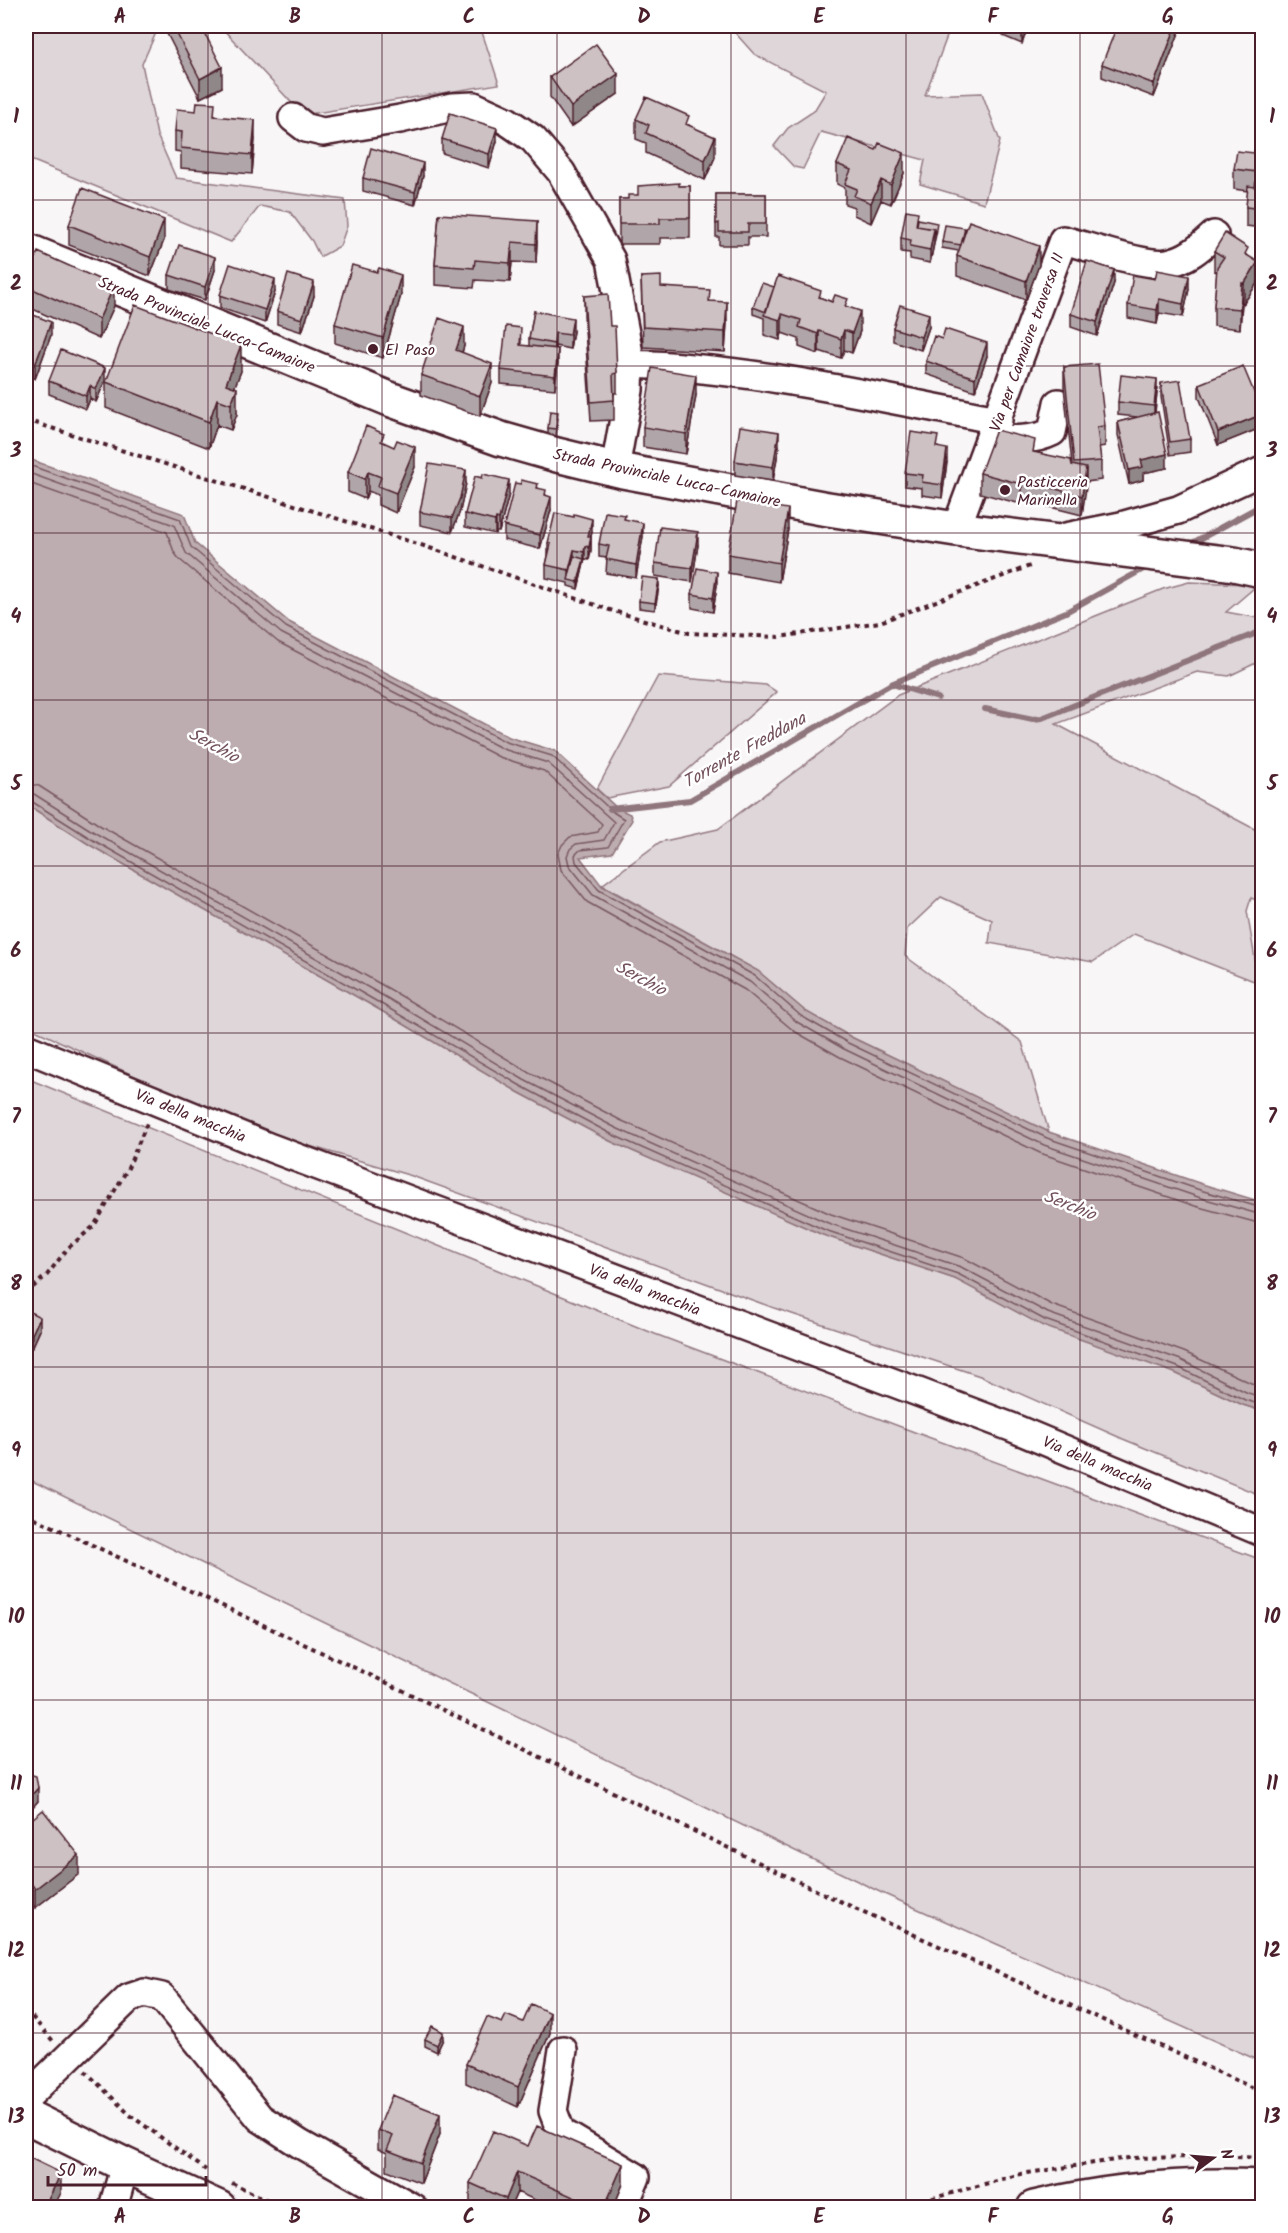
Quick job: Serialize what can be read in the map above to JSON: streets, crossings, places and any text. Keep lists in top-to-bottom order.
{
  "streets": {
    "main road": ["Strada Provinciale Lucca-Camaiore"],
    "street": ["Via per Camaiore traversa II", "Via della macchia"]
  },
  "crossings": [
    ["Strada Provinciale Lucca-Camaiore", "Via per Camaiore traversa II"]
  ],
  "water": ["Serchio", "Torrente Freddana"],
  "places": ["El Paso", "Pasticceria Marinella"],
  "scale_bar": "50 m",
  "north": "right",
  "grid": {
    "columns": [
      "A",
      "B",
      "C",
      "D",
      "E",
      "F",
      "G"
    ],
    "rows": [
      "1",
      "2",
      "3",
      "4",
      "5",
      "6",
      "7",
      "8",
      "9",
      "10",
      "11",
      "12",
      "13"
    ]
  }
}
